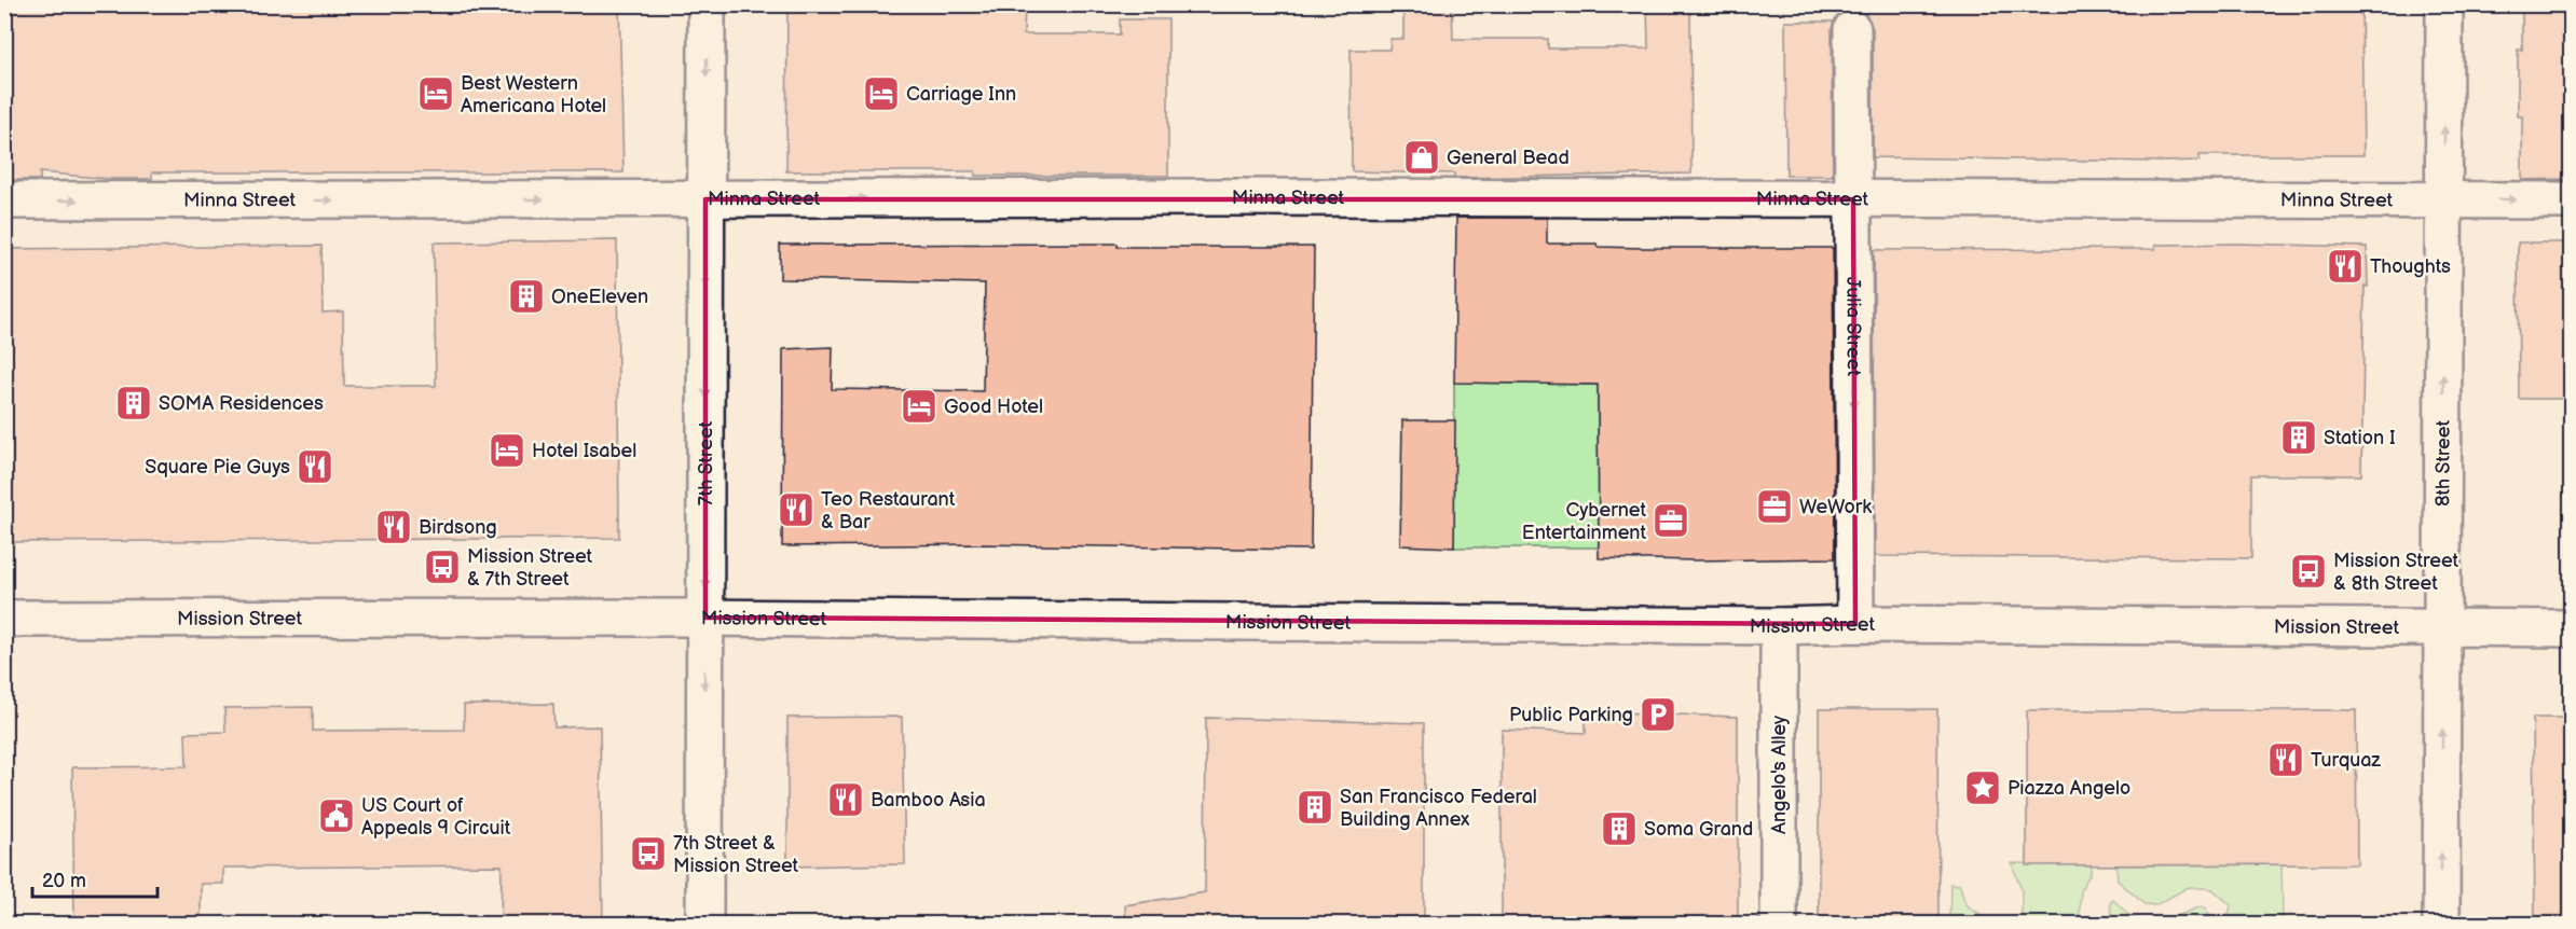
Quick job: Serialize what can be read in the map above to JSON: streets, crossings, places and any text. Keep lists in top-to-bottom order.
{
  "streets": {
    "main road": [
      "Minna Street",
      "Julia Street",
      "7th Street",
      "8th Street",
      "Mission Street",
      "Angelo's Alley"
    ]
  },
  "crossings": [
    ["Minna Street", "Julia Street"],
    ["Minna Street", "7th Street"],
    ["Minna Street", "8th Street"],
    ["Julia Street", "Mission Street"],
    ["7th Street", "Mission Street"],
    ["8th Street", "Mission Street"],
    ["Mission Street", "Angelo's Alley"]
  ],
  "one_way": [
    "Minna Street",
    "Julia Street",
    "7th Street",
    "8th Street"
  ],
  "places": {
    "hotel": [
      "Best Western Americana Hotel",
      "Carriage Inn",
      "Good Hotel",
      "Hotel Isabel"
    ],
    "shop": ["General Bead"],
    "restaurant": [
      "Thoughts",
      "Square Pie Guys",
      "Teo Restaurant & Bar",
      "Birdsong",
      "Turquaz",
      "Bamboo Asia"
    ],
    "building": [
      "OneEleven",
      "SOMA Residences",
      "Station I",
      "San Francisco Federal Building Annex",
      "Soma Grand"
    ],
    "office": ["WeWork", "Cybernet Entertainment"],
    "bus stop": ["Mission Street & 7th Street", "Mission Street & 8th Street", "7th Street & Mission Street"],
    "parking": ["Public Parking"],
    "place": ["Piazza Angelo"],
    "public building": ["US Court of Appeals 9 Circuit"]
  },
  "scale_bar": "20 m"
}
